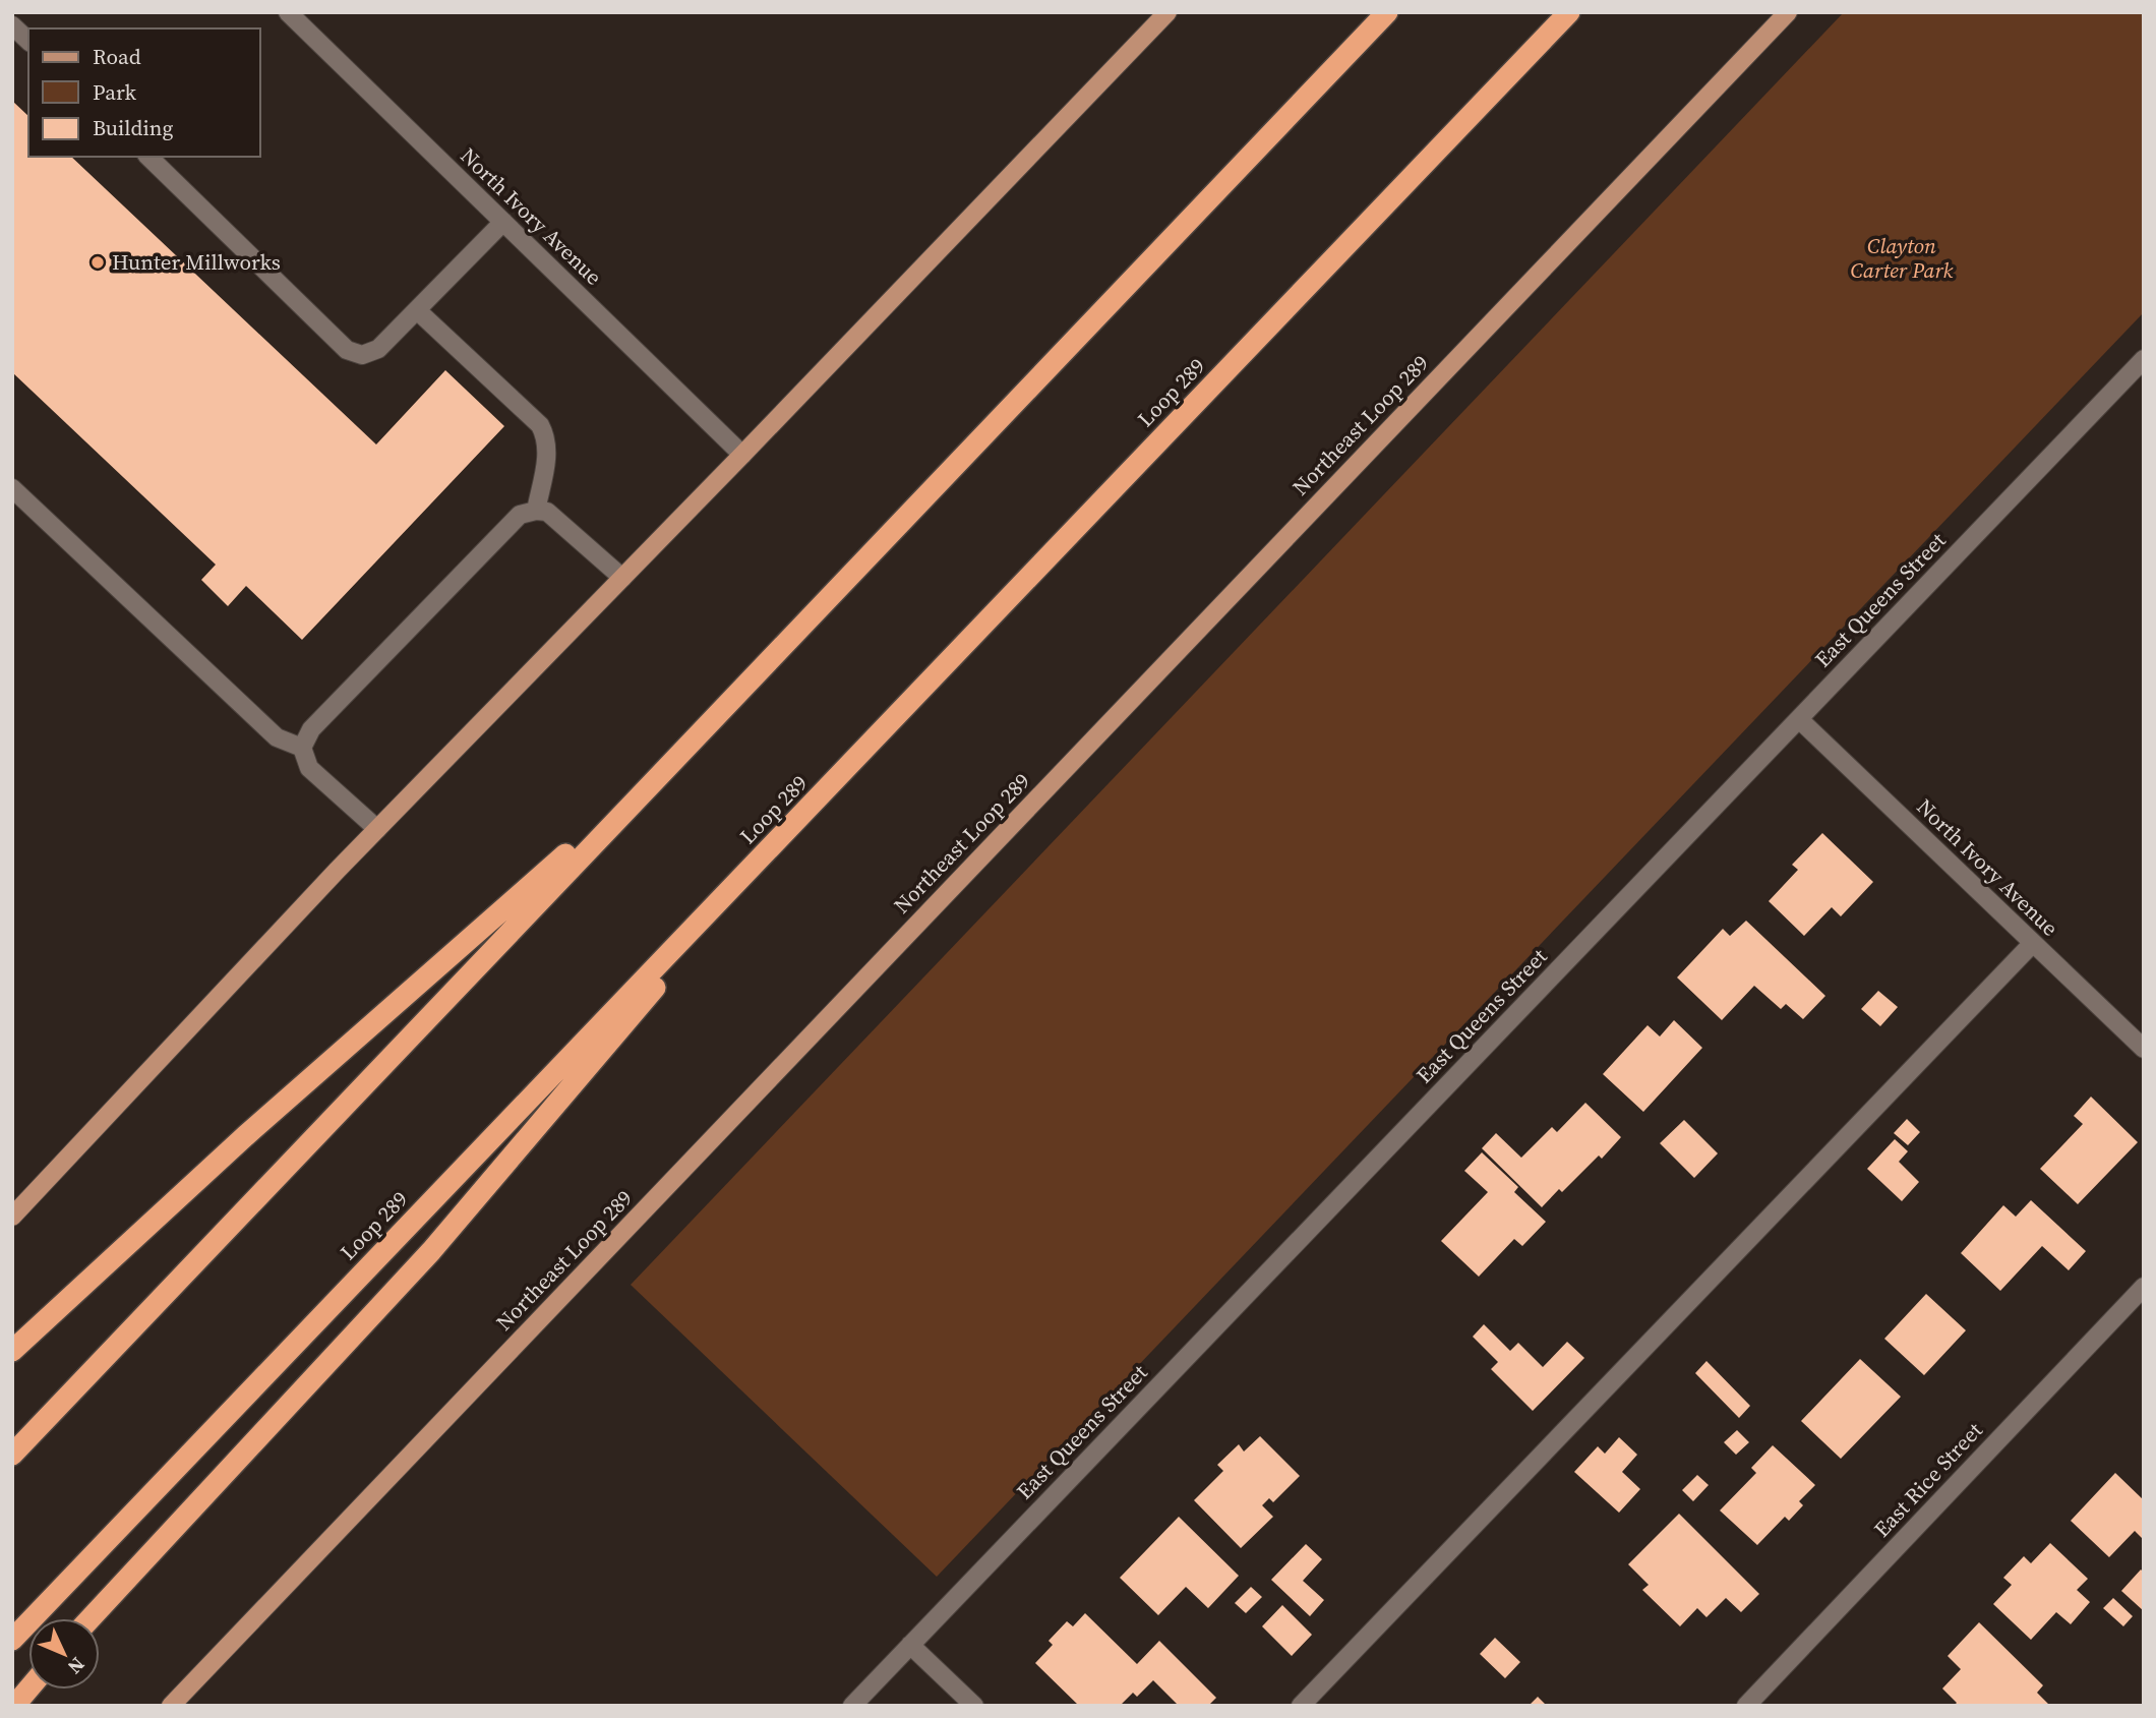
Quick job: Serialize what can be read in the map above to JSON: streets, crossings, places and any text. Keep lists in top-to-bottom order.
{
  "streets": {
    "highway": ["Loop 289"],
    "main road": ["Northeast Loop 289"],
    "street": ["North Ivory Avenue", "East Queens Street", "East Rice Street"]
  },
  "crossings": [
    ["North Ivory Avenue", "East Queens Street"]
  ],
  "parks": ["Clayton Carter Park"],
  "places": ["Hunter Millworks"],
  "legend": ["Road", "Park", "Building"],
  "north": "bottom right"
}
